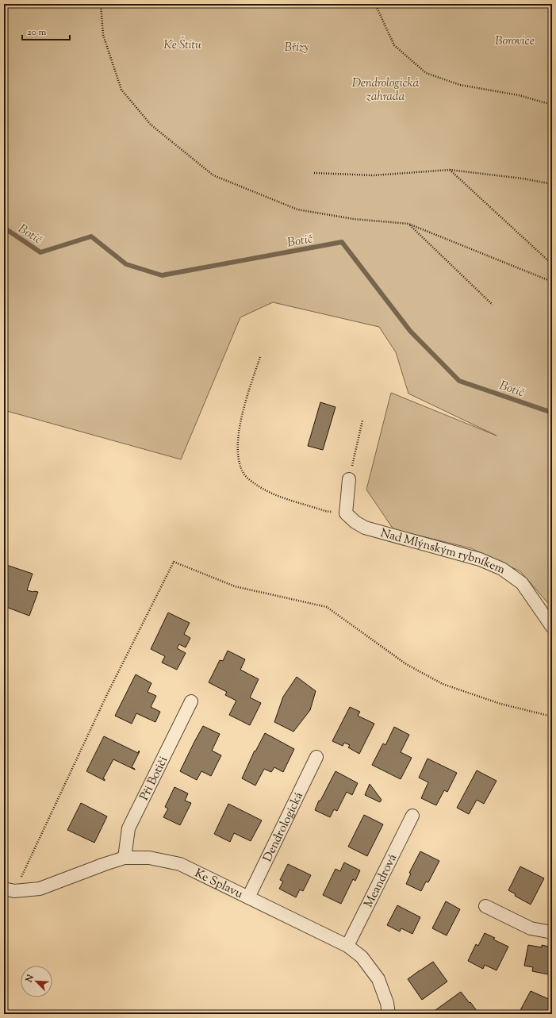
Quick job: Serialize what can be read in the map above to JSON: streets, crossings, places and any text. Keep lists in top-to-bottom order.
{
  "streets": {
    "street": [
      "Nad Mlýnským rybníkem",
      "Při Botiči",
      "Dendrologická",
      "Meandrová",
      "Ke Splavu"
    ]
  },
  "crossings": [
    ["Při Botiči", "Ke Splavu"],
    ["Dendrologická", "Ke Splavu"],
    ["Meandrová", "Ke Splavu"]
  ],
  "water": ["Botič"],
  "parks": [
    "Borovice",
    "Ke Štítu",
    "Břízy",
    "Dendrologická zahrada"
  ],
  "scale_bar": "20 m",
  "north": "top left"
}
